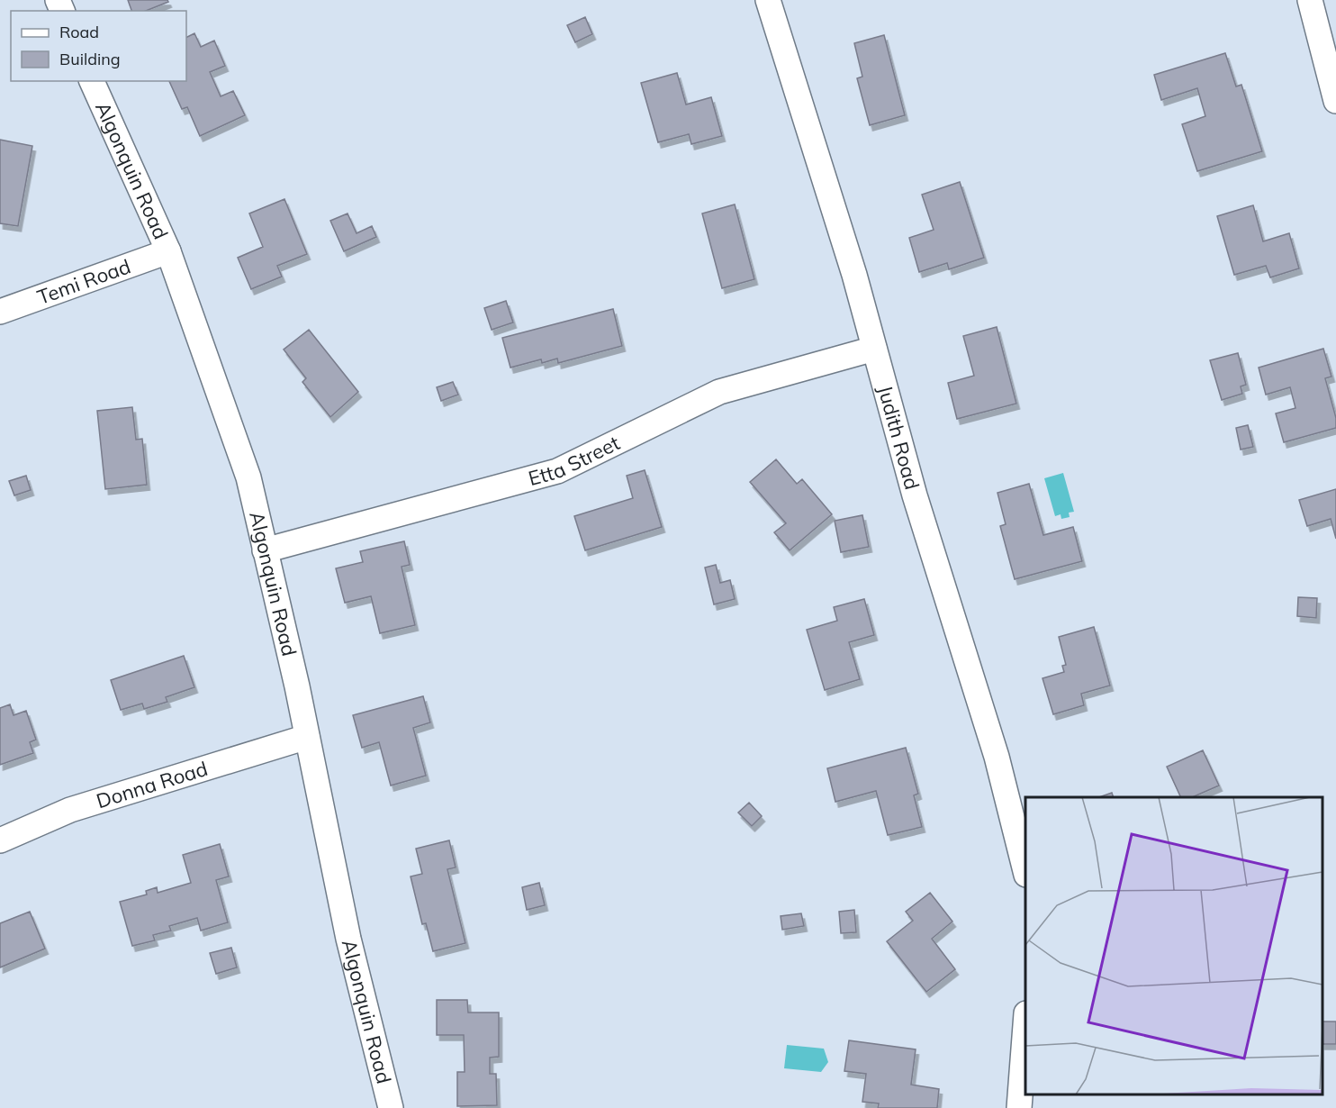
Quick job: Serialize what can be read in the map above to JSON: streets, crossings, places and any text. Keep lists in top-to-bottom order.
{
  "streets": {
    "street": [
      "Algonquin Road",
      "Temi Road",
      "Judith Road",
      "Etta Street",
      "Donna Road"
    ]
  },
  "crossings": [
    ["Algonquin Road", "Temi Road"],
    ["Algonquin Road", "Etta Street"],
    ["Algonquin Road", "Donna Road"],
    ["Judith Road", "Etta Street"]
  ],
  "legend": ["Road", "Building"]
}
